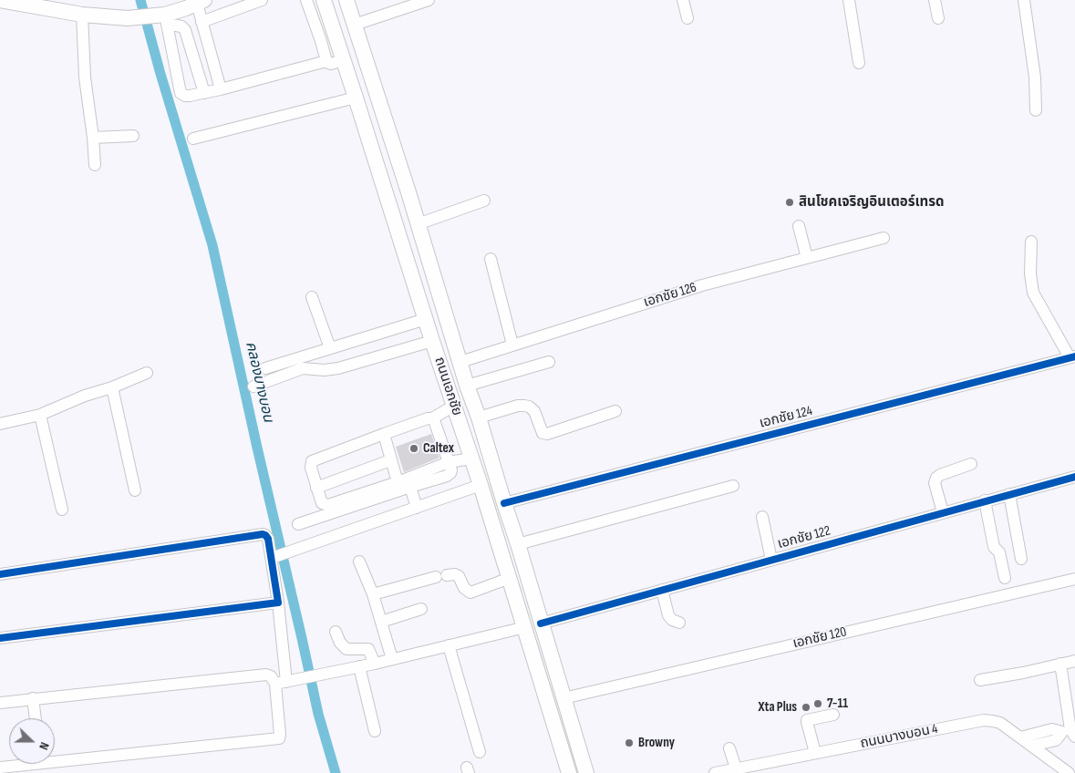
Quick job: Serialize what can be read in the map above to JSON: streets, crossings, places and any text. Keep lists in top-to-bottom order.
{
  "streets": {
    "main road": ["ถนนเอกชัย"],
    "street": [
      "เอกชัย 126",
      "เอกชัย 124",
      "เอกชัย 122",
      "เอกชัย 120",
      "ถนนบางบอน 4"
    ]
  },
  "crossings": [
    ["เอกชัย 126", "ถนนเอกชัย"],
    ["ถนนเอกชัย", "เอกชัย 124"],
    ["ถนนเอกชัย", "เอกชัย 122"],
    ["ถนนเอกชัย", "เอกชัย 120"]
  ],
  "water": ["คลองบางบอน"],
  "places": [
    "สินโชคเจริญอินเตอร์เทรด",
    "Caltex",
    "7-11",
    "Xta Plus",
    "Browny"
  ],
  "north": "right"
}
